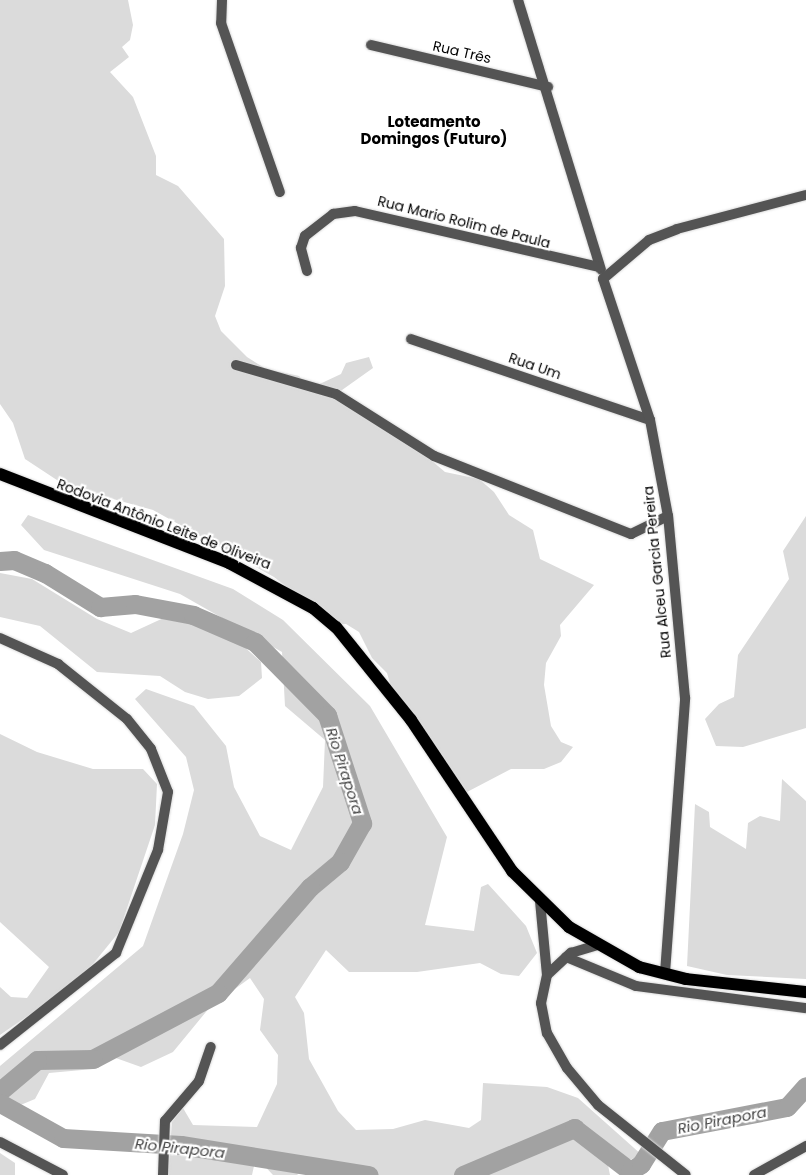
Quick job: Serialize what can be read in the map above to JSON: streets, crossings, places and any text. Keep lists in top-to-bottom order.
{
  "streets": {
    "main road": ["Rodovia Antônio Leite de Oliveira"],
    "street": [
      "Rua Três",
      "Rua Mario Rolim de Paula",
      "Rua Um",
      "Rua Alceu Garcia Pereira"
    ]
  },
  "crossings": [
    ["Rua Três", "Rua Alceu Garcia Pereira"],
    ["Rua Mario Rolim de Paula", "Rua Alceu Garcia Pereira"],
    ["Rua Um", "Rua Alceu Garcia Pereira"],
    ["Rodovia Antônio Leite de Oliveira", "Rua Alceu Garcia Pereira"]
  ],
  "districts": ["Loteamento Domingos (Futuro)"],
  "water": ["Rio Pirapora"]
}
